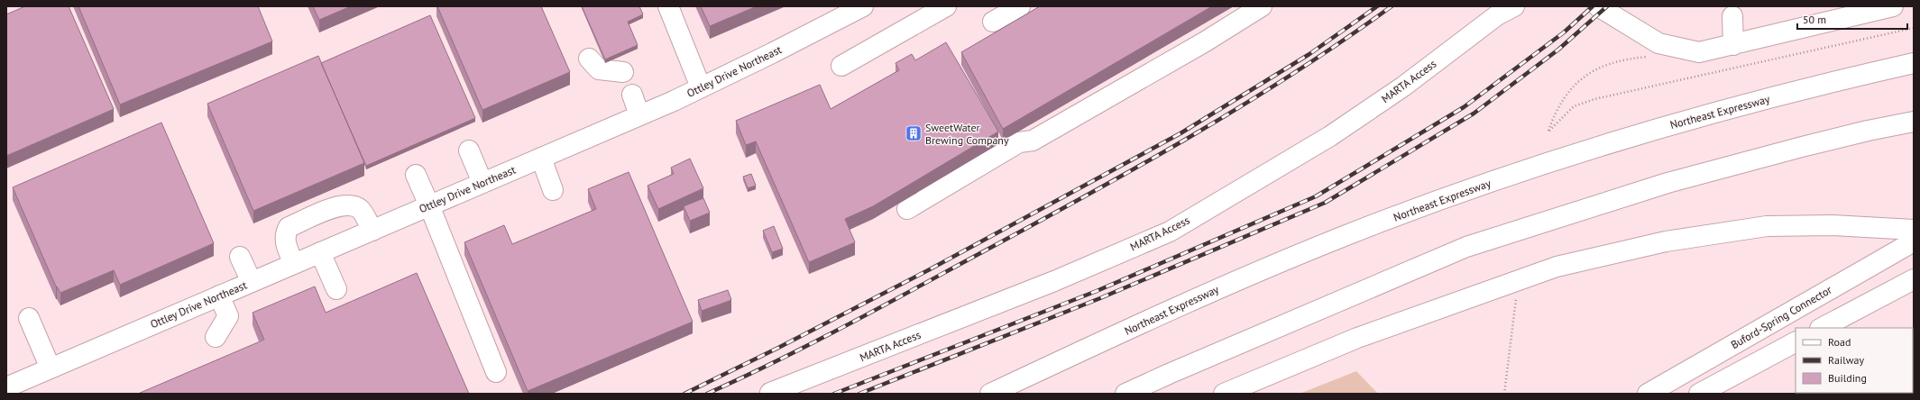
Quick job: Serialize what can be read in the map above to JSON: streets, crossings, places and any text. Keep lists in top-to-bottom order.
{
  "streets": {
    "main road": [
      "Ottley Drive Northeast",
      "MARTA Access",
      "Northeast Expressway",
      "Buford-Spring Connector"
    ]
  },
  "places": {
    "building": ["SweetWater Brewing Company"]
  },
  "legend": ["Road", "Railway", "Building"],
  "scale_bar": "50 m"
}
